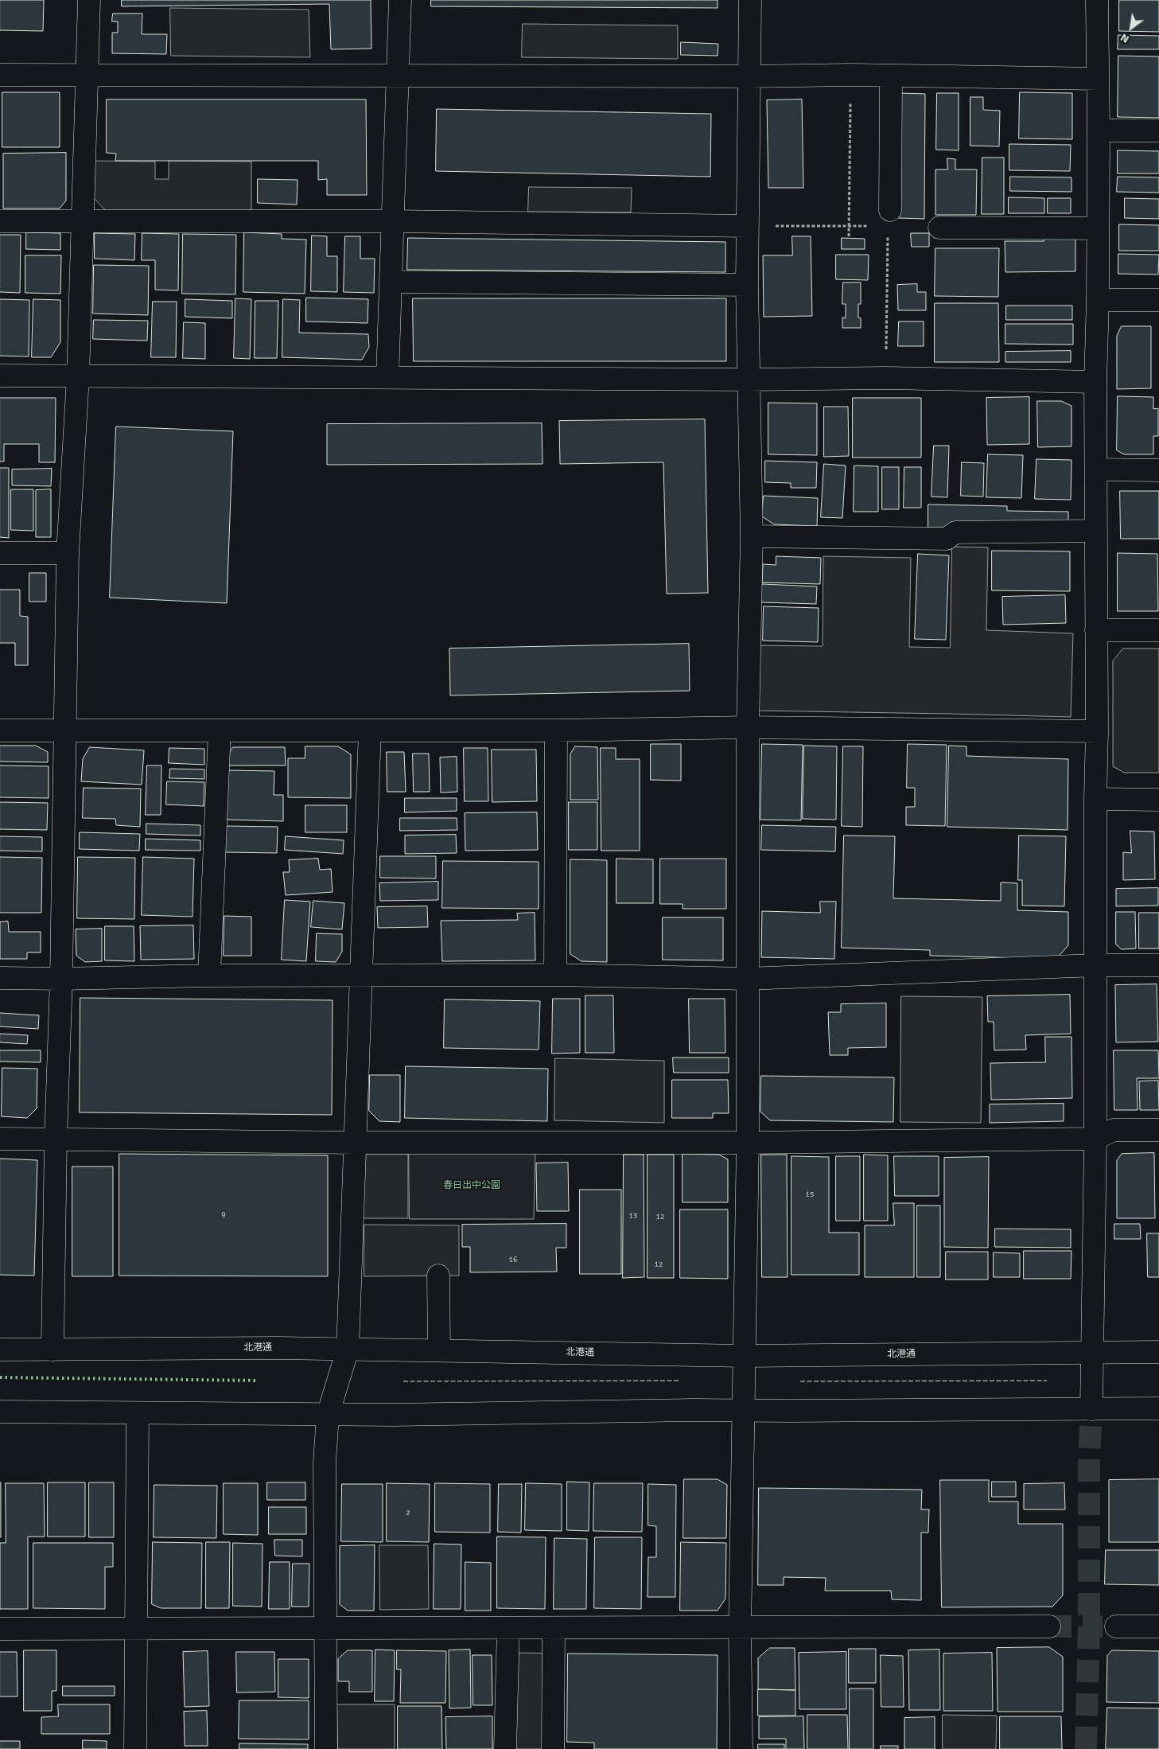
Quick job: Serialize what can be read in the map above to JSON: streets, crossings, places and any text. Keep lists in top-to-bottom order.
{
  "streets": {
    "street": ["北港通"]
  },
  "parks": ["春日出中公園"],
  "house_numbers": [
    "15",
    "9",
    "13",
    "12",
    "16",
    "12",
    "2"
  ],
  "north": "bottom left"
}
